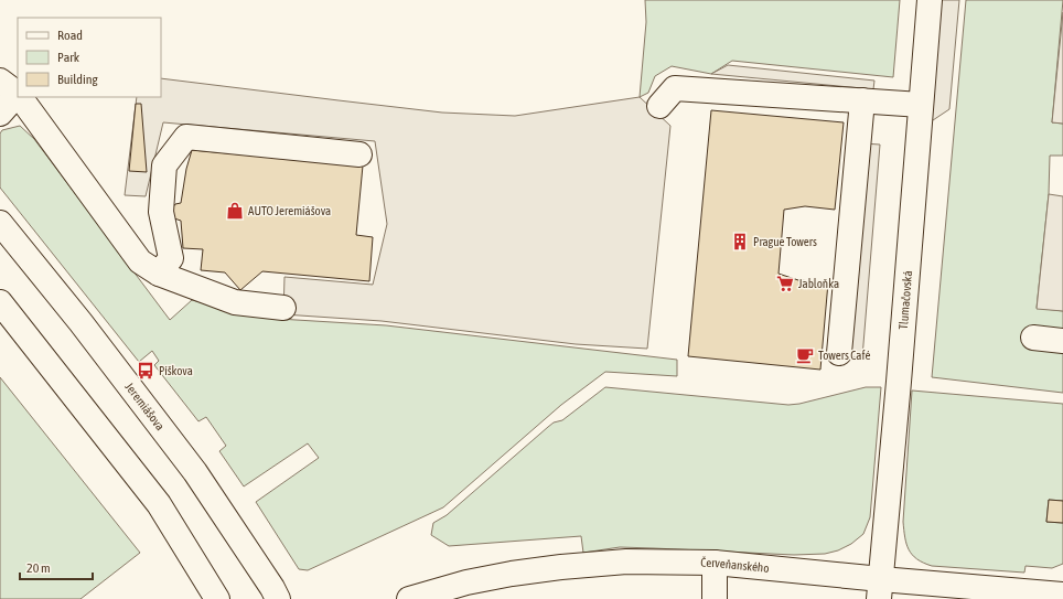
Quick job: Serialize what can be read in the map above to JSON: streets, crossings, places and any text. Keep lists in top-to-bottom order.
{
  "streets": {
    "street": ["Tlumačovská", "Jeremiášova", "Červeňanského"]
  },
  "crossings": [
    ["Tlumačovská", "Červeňanského"]
  ],
  "places": {
    "shop": ["AUTO Jeremiášova"],
    "building": ["Prague Towers"],
    "supermarket": ["Jabloňka"],
    "cafe": ["Towers Café"],
    "bus stop": ["Píškova"]
  },
  "legend": ["Road", "Park", "Building"],
  "scale_bar": "20 m"
}
